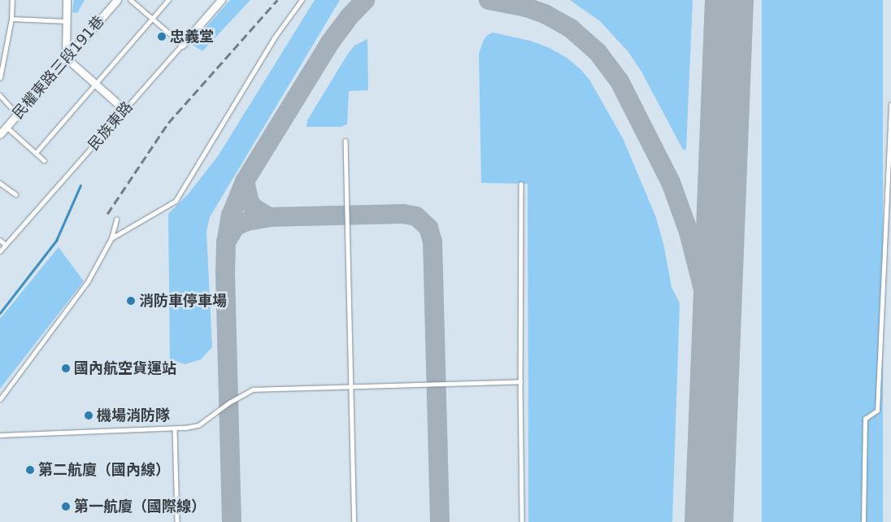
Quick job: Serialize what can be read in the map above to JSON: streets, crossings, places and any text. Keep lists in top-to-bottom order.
{
  "streets": {
    "street": ["民權東路三段191巷", "民族東路"]
  },
  "places": [
    "忠義堂",
    "消防車停車場",
    "國內航空貨運站",
    "機場消防隊",
    "第二航廈（國內線）",
    "第一航廈（國際線）"
  ]
}
